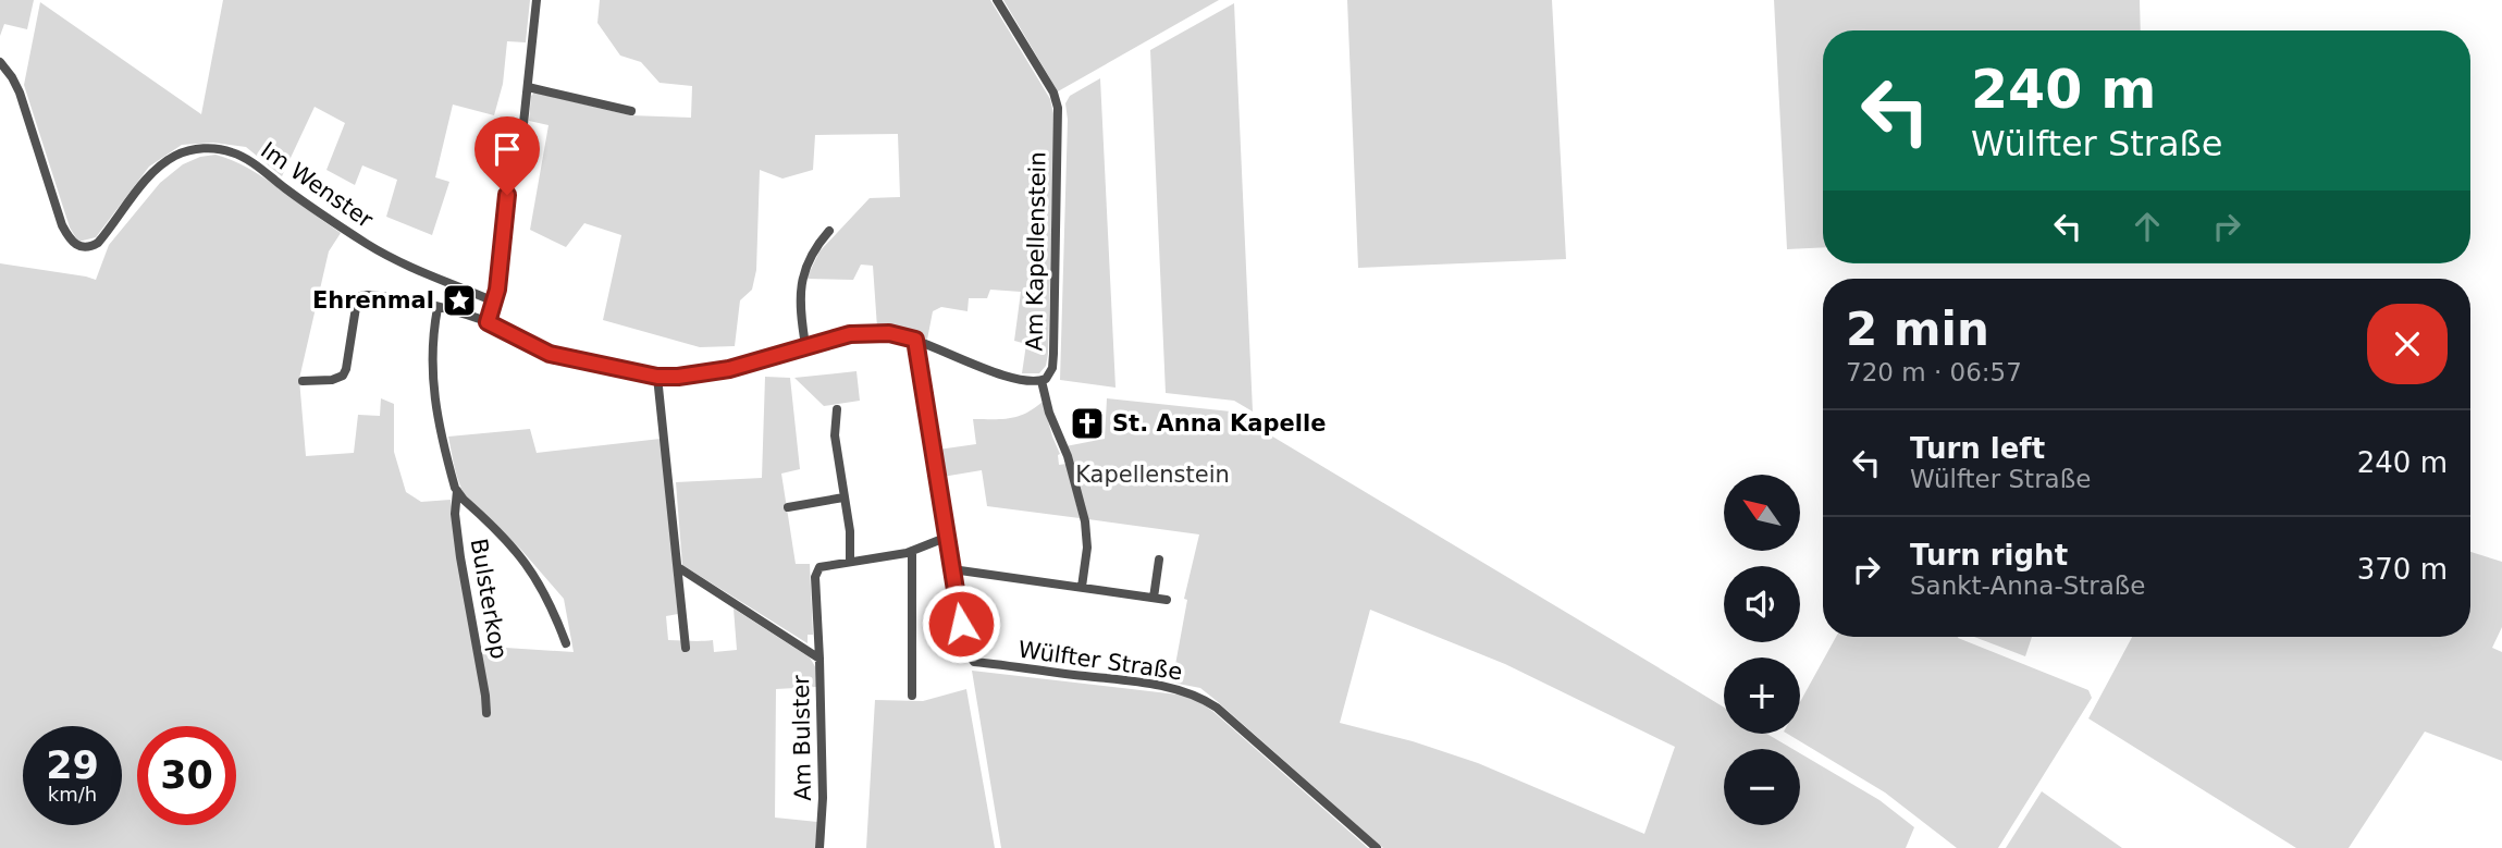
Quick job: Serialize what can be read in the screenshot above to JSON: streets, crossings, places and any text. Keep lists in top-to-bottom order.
{
  "streets": {
    "street": [
      "Im Wenster",
      "Am Kapellenstein",
      "Bulsterkop",
      "Wülfter Straße",
      "Am Bulster"
    ]
  },
  "crossings": [
    ["Am Kapellenstein", "Wülfter Straße"]
  ],
  "parks": ["Kapellenstein"],
  "places": {
    "place": ["Ehrenmal"],
    "church": ["St. Anna Kapelle"]
  },
  "north": "top left",
  "page": {
    "turn": ["240 m", "Wülfter Straße"],
    "heading": ["2 min", "720 m · 06:57"],
    "list": [
      {
        "name": "Turn left",
        "note": "Wülfter Straße",
        "value": "240 m"
      },
      {
        "name": "Turn right",
        "note": "Sankt-Anna-Straße",
        "value": "370 m"
      }
    ],
    "map_buttons": ["+", "−"],
    "speed": "29 km/h",
    "limit": "30"
  }
}
